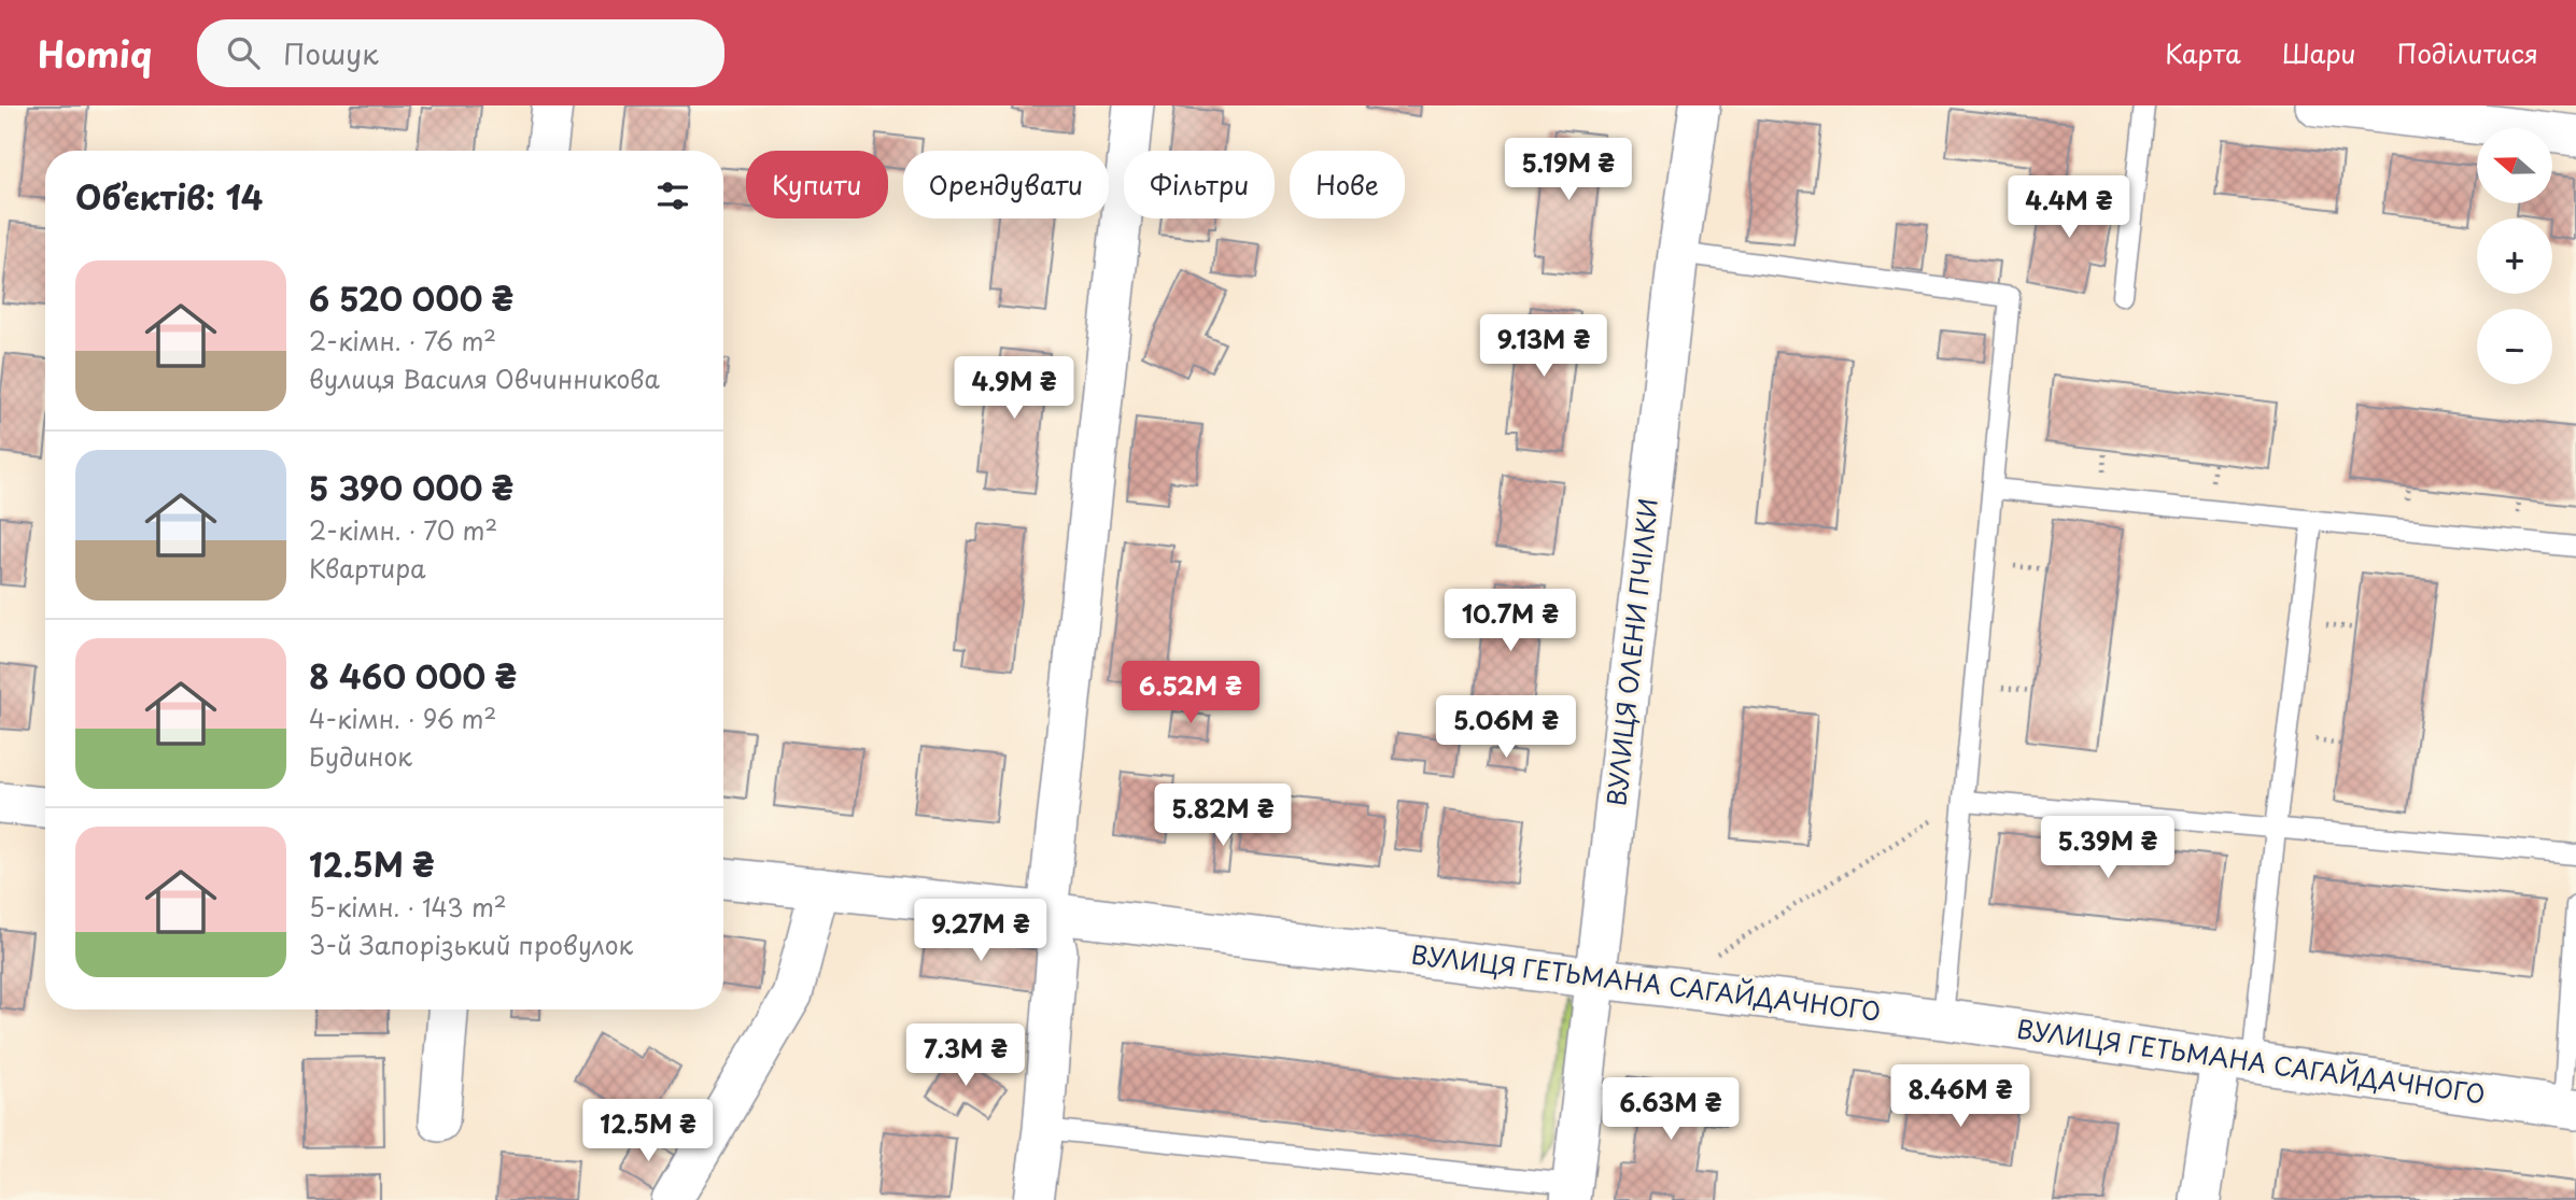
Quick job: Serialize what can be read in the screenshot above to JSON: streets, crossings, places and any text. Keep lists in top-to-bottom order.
{
  "streets": {
    "street": ["ВУЛИЦЯ ОЛЕНИ ПЧІЛКИ", "ВУЛИЦЯ ГЕТЬМАНА САГАЙДАЧНОГО"]
  },
  "crossings": [
    ["ВУЛИЦЯ ОЛЕНИ ПЧІЛКИ", "ВУЛИЦЯ ГЕТЬМАНА САГАЙДАЧНОГО"]
  ],
  "north": "left",
  "page": {
    "header": "Homiq",
    "search": "Пошук",
    "nav": ["Карта", "Шари", "Поділитися"],
    "map_buttons": ["+", "−"],
    "price": [
      "5.19M ₴",
      "4.4M ₴",
      "9.13M ₴",
      "4.9M ₴",
      "10.7M ₴",
      "6.52M ₴",
      "5.06M ₴",
      "5.82M ₴",
      "5.39M ₴",
      "9.27M ₴",
      "7.3M ₴",
      "8.46M ₴",
      "6.63M ₴",
      "12.5M ₴"
    ],
    "chip": [
      "Купити",
      "Орендувати",
      "Фільтри",
      "Нове"
    ],
    "heading": "Об’єктів: 14",
    "list": [
      {
        "name": "6 520 000 ₴",
        "note": "2-кімн. · 76 m² · вулиця Василя Овчинникова"
      },
      {
        "name": "5 390 000 ₴",
        "note": "2-кімн. · 70 m² · Квартира"
      },
      {
        "name": "8 460 000 ₴",
        "note": "4-кімн. · 96 m² · Будинок"
      },
      {
        "name": "12.5M ₴",
        "note": "5-кімн. · 143 m² · 3-й Запорізький провулок"
      }
    ]
  }
}
